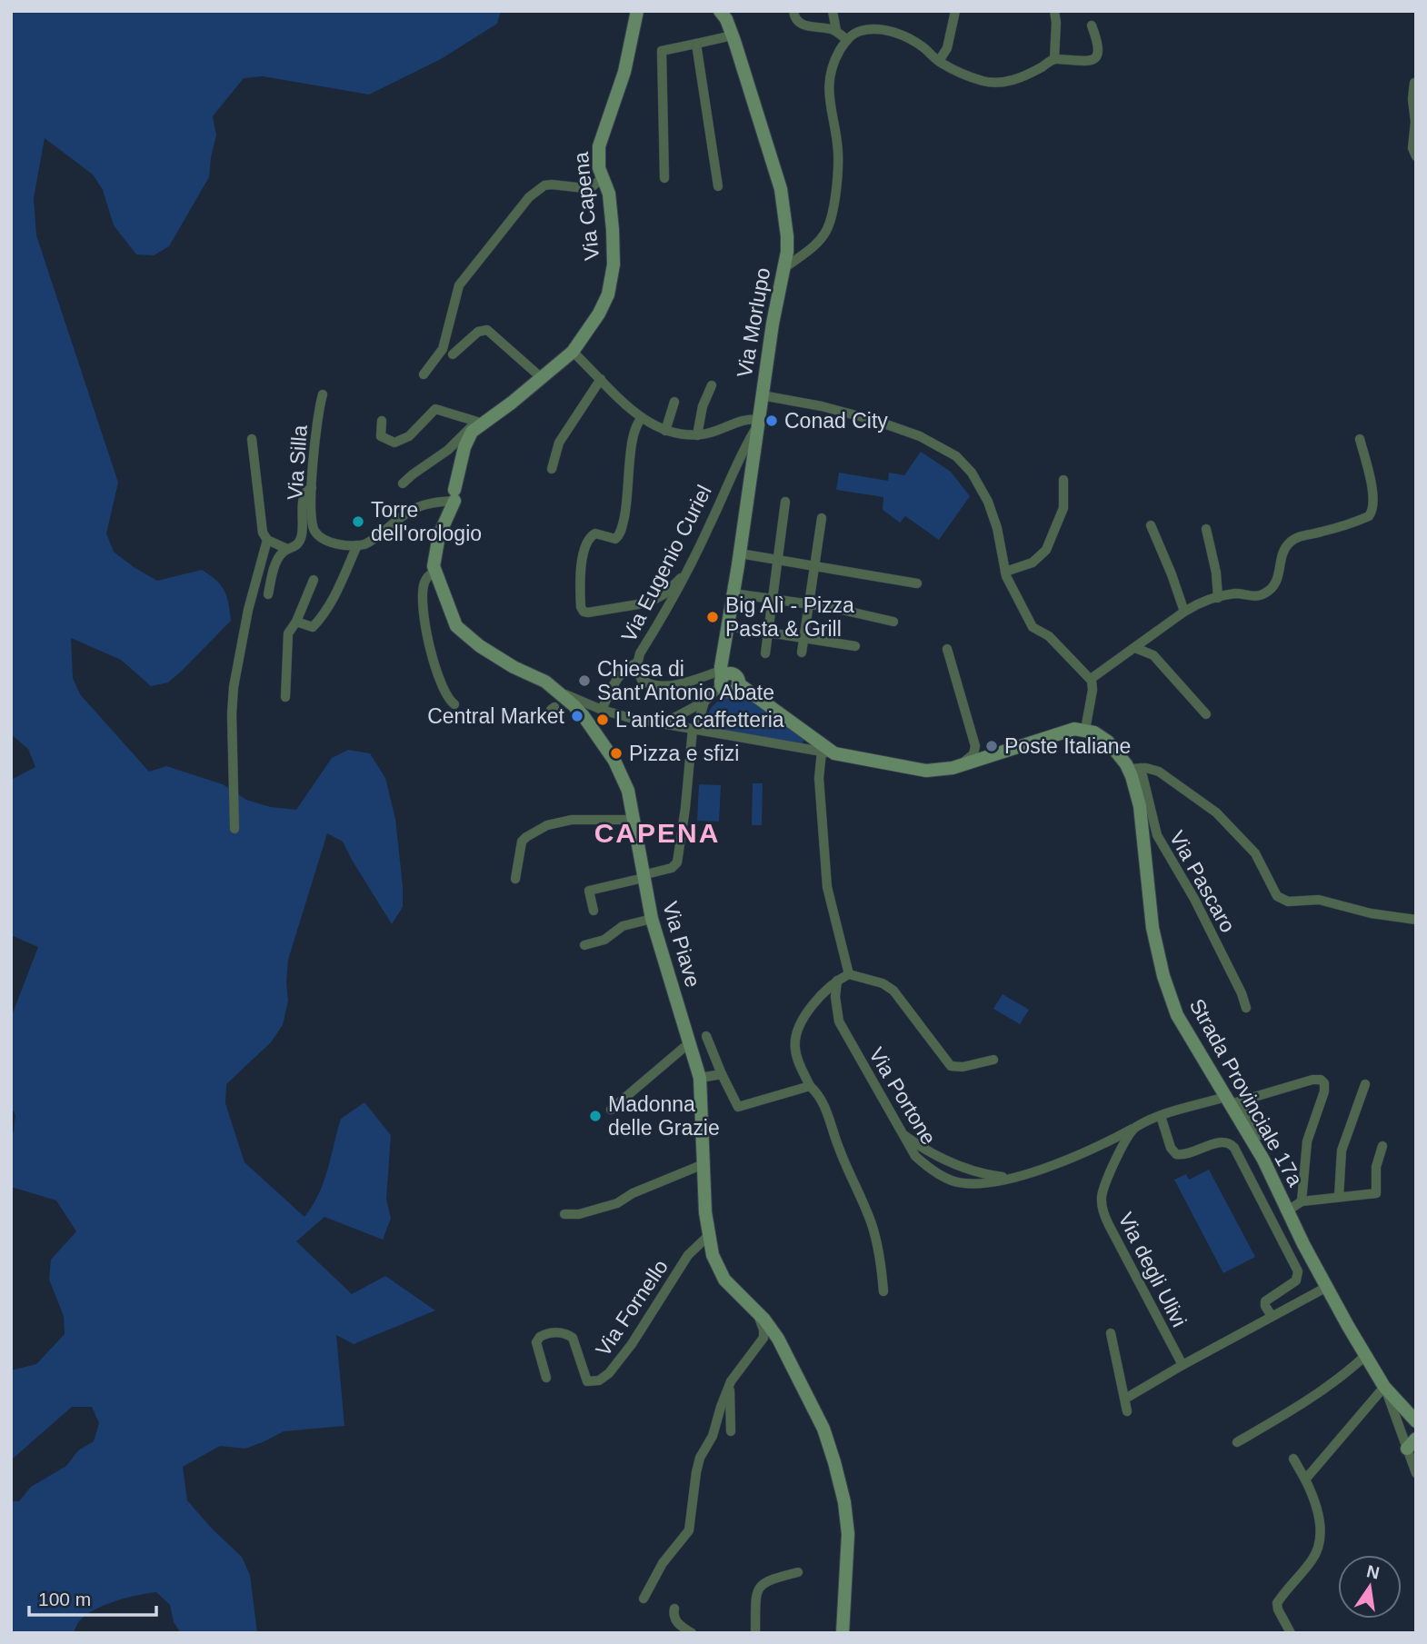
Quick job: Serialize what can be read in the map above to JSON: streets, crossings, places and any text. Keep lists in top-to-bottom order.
{
  "streets": {
    "main road": [
      "Via Capena",
      "Via Morlupo",
      "Via Piave",
      "Strada Provinciale 17a"
    ],
    "street": [
      "Via Silla",
      "Via Eugenio Curiel",
      "Via Pascaro",
      "Via Portone",
      "Via degli Ulivi",
      "Via Fornello"
    ]
  },
  "crossings": [
    ["Via Morlupo", "Via Eugenio Curiel"],
    ["Via Pascaro", "Strada Provinciale 17a"],
    ["Via Piave", "Via Fornello"],
    ["Via Portone", "Via degli Ulivi"]
  ],
  "districts": ["CAPENA"],
  "places": [
    "Conad City",
    "Torre dell'orologio",
    "Big Alì - Pizza Pasta & Grill",
    "Chiesa di Sant'Antonio Abate",
    "Central Market",
    "L'antica caffetteria",
    "Poste Italiane",
    "Pizza e sfizi",
    "Madonna delle Grazie"
  ],
  "scale_bar": "100 m",
  "north": "top"
}
